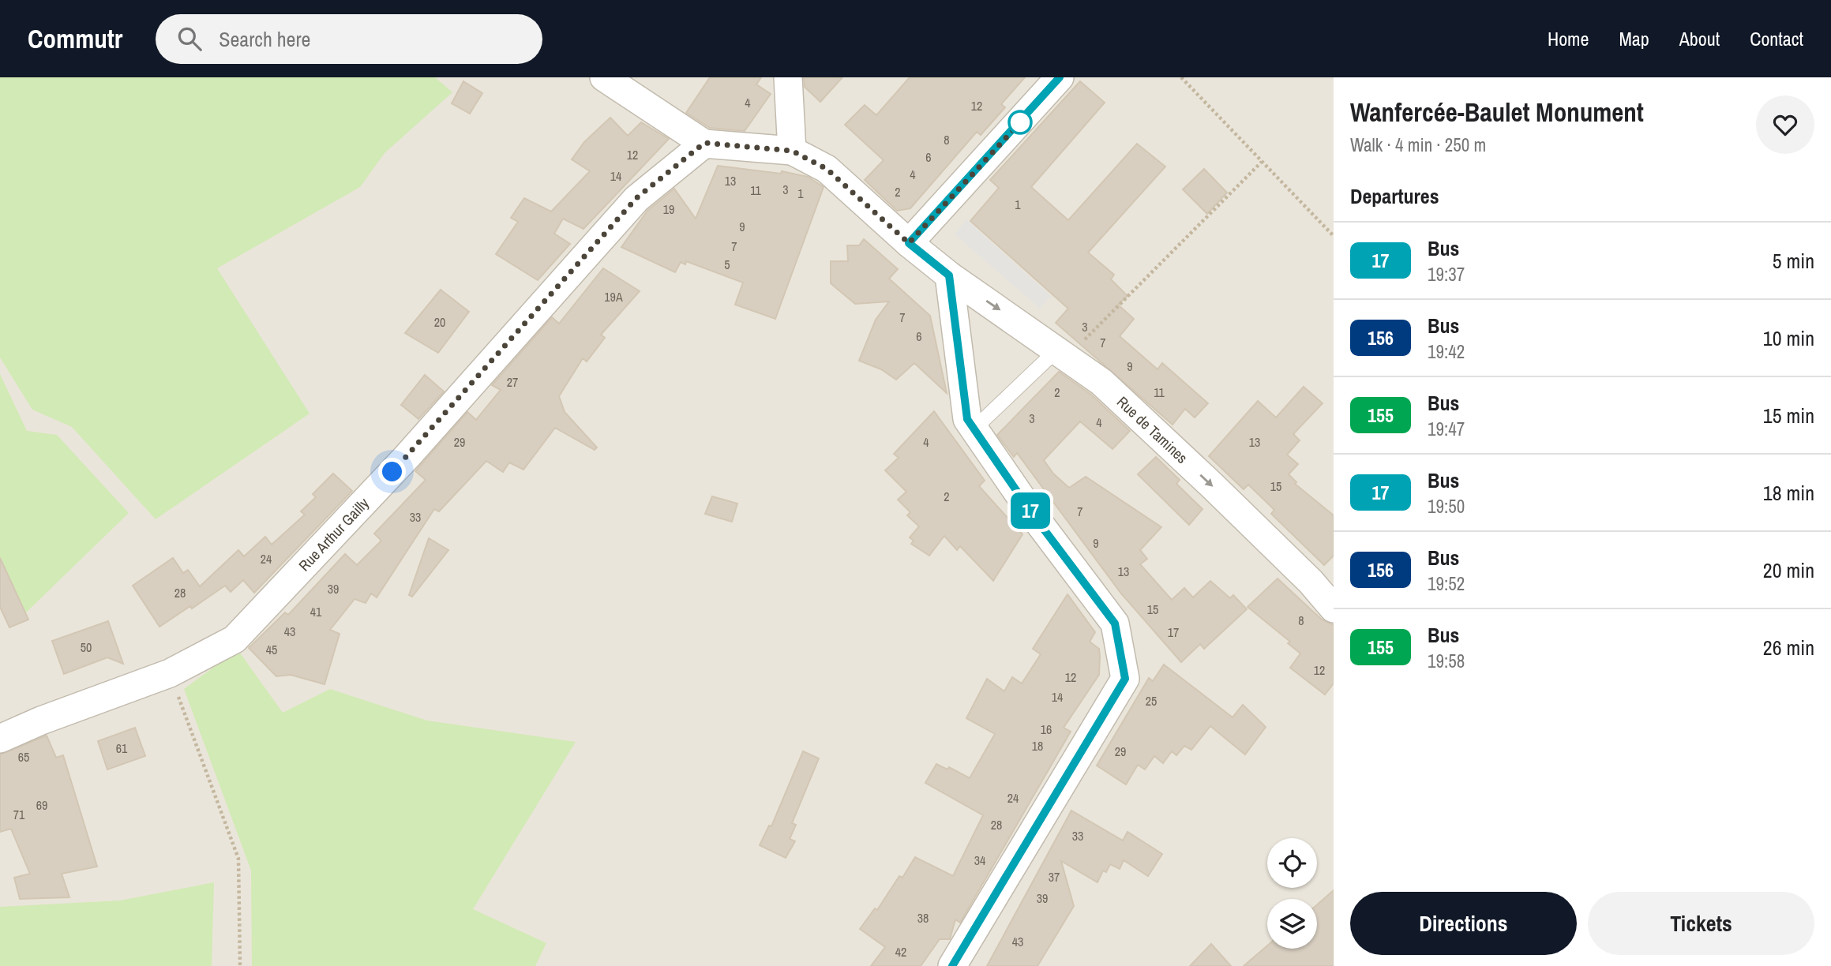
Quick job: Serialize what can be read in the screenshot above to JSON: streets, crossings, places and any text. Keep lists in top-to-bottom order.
{
  "streets": {
    "street": ["Rue de Tamines", "Rue Arthur Gailly"]
  },
  "one_way": ["Rue de Tamines"],
  "lines": ["bus line 17"],
  "house_numbers": [
    "4",
    "12",
    "8",
    "12",
    "6",
    "4",
    "14",
    "13",
    "3",
    "11",
    "2",
    "1",
    "1",
    "19",
    "9",
    "7",
    "5",
    "19A",
    "7",
    "20",
    "3",
    "6",
    "7",
    "9",
    "27",
    "2",
    "11",
    "3",
    "4",
    "29",
    "4",
    "13",
    "15",
    "2",
    "7",
    "33",
    "9",
    "24",
    "13",
    "39",
    "28",
    "15",
    "41",
    "8",
    "43",
    "17",
    "50",
    "45",
    "12",
    "12",
    "14",
    "25",
    "16",
    "18",
    "61",
    "29",
    "65",
    "24",
    "69",
    "71",
    "28",
    "33",
    "34",
    "37",
    "39",
    "38",
    "43",
    "42"
  ],
  "page": {
    "header": "Commutr",
    "search": "Search here",
    "nav": [
      "Home",
      "Map",
      "About",
      "Contact"
    ],
    "on_map": "17",
    "heading": [
      ["Wanfercée-Baulet Monument", "Walk · 4 min · 250 m"],
      "Departures"
    ],
    "list": [
      {
        "mark": "17",
        "name": "Bus",
        "note": "19:37",
        "value": "5 min"
      },
      {
        "mark": "156",
        "name": "Bus",
        "note": "19:42",
        "value": "10 min"
      },
      {
        "mark": "155",
        "name": "Bus",
        "note": "19:47",
        "value": "15 min"
      },
      {
        "mark": "17",
        "name": "Bus",
        "note": "19:50",
        "value": "18 min"
      },
      {
        "mark": "156",
        "name": "Bus",
        "note": "19:52",
        "value": "20 min"
      },
      {
        "mark": "155",
        "name": "Bus",
        "note": "19:58",
        "value": "26 min"
      }
    ],
    "buttons": ["Directions", "Tickets"]
  }
}
